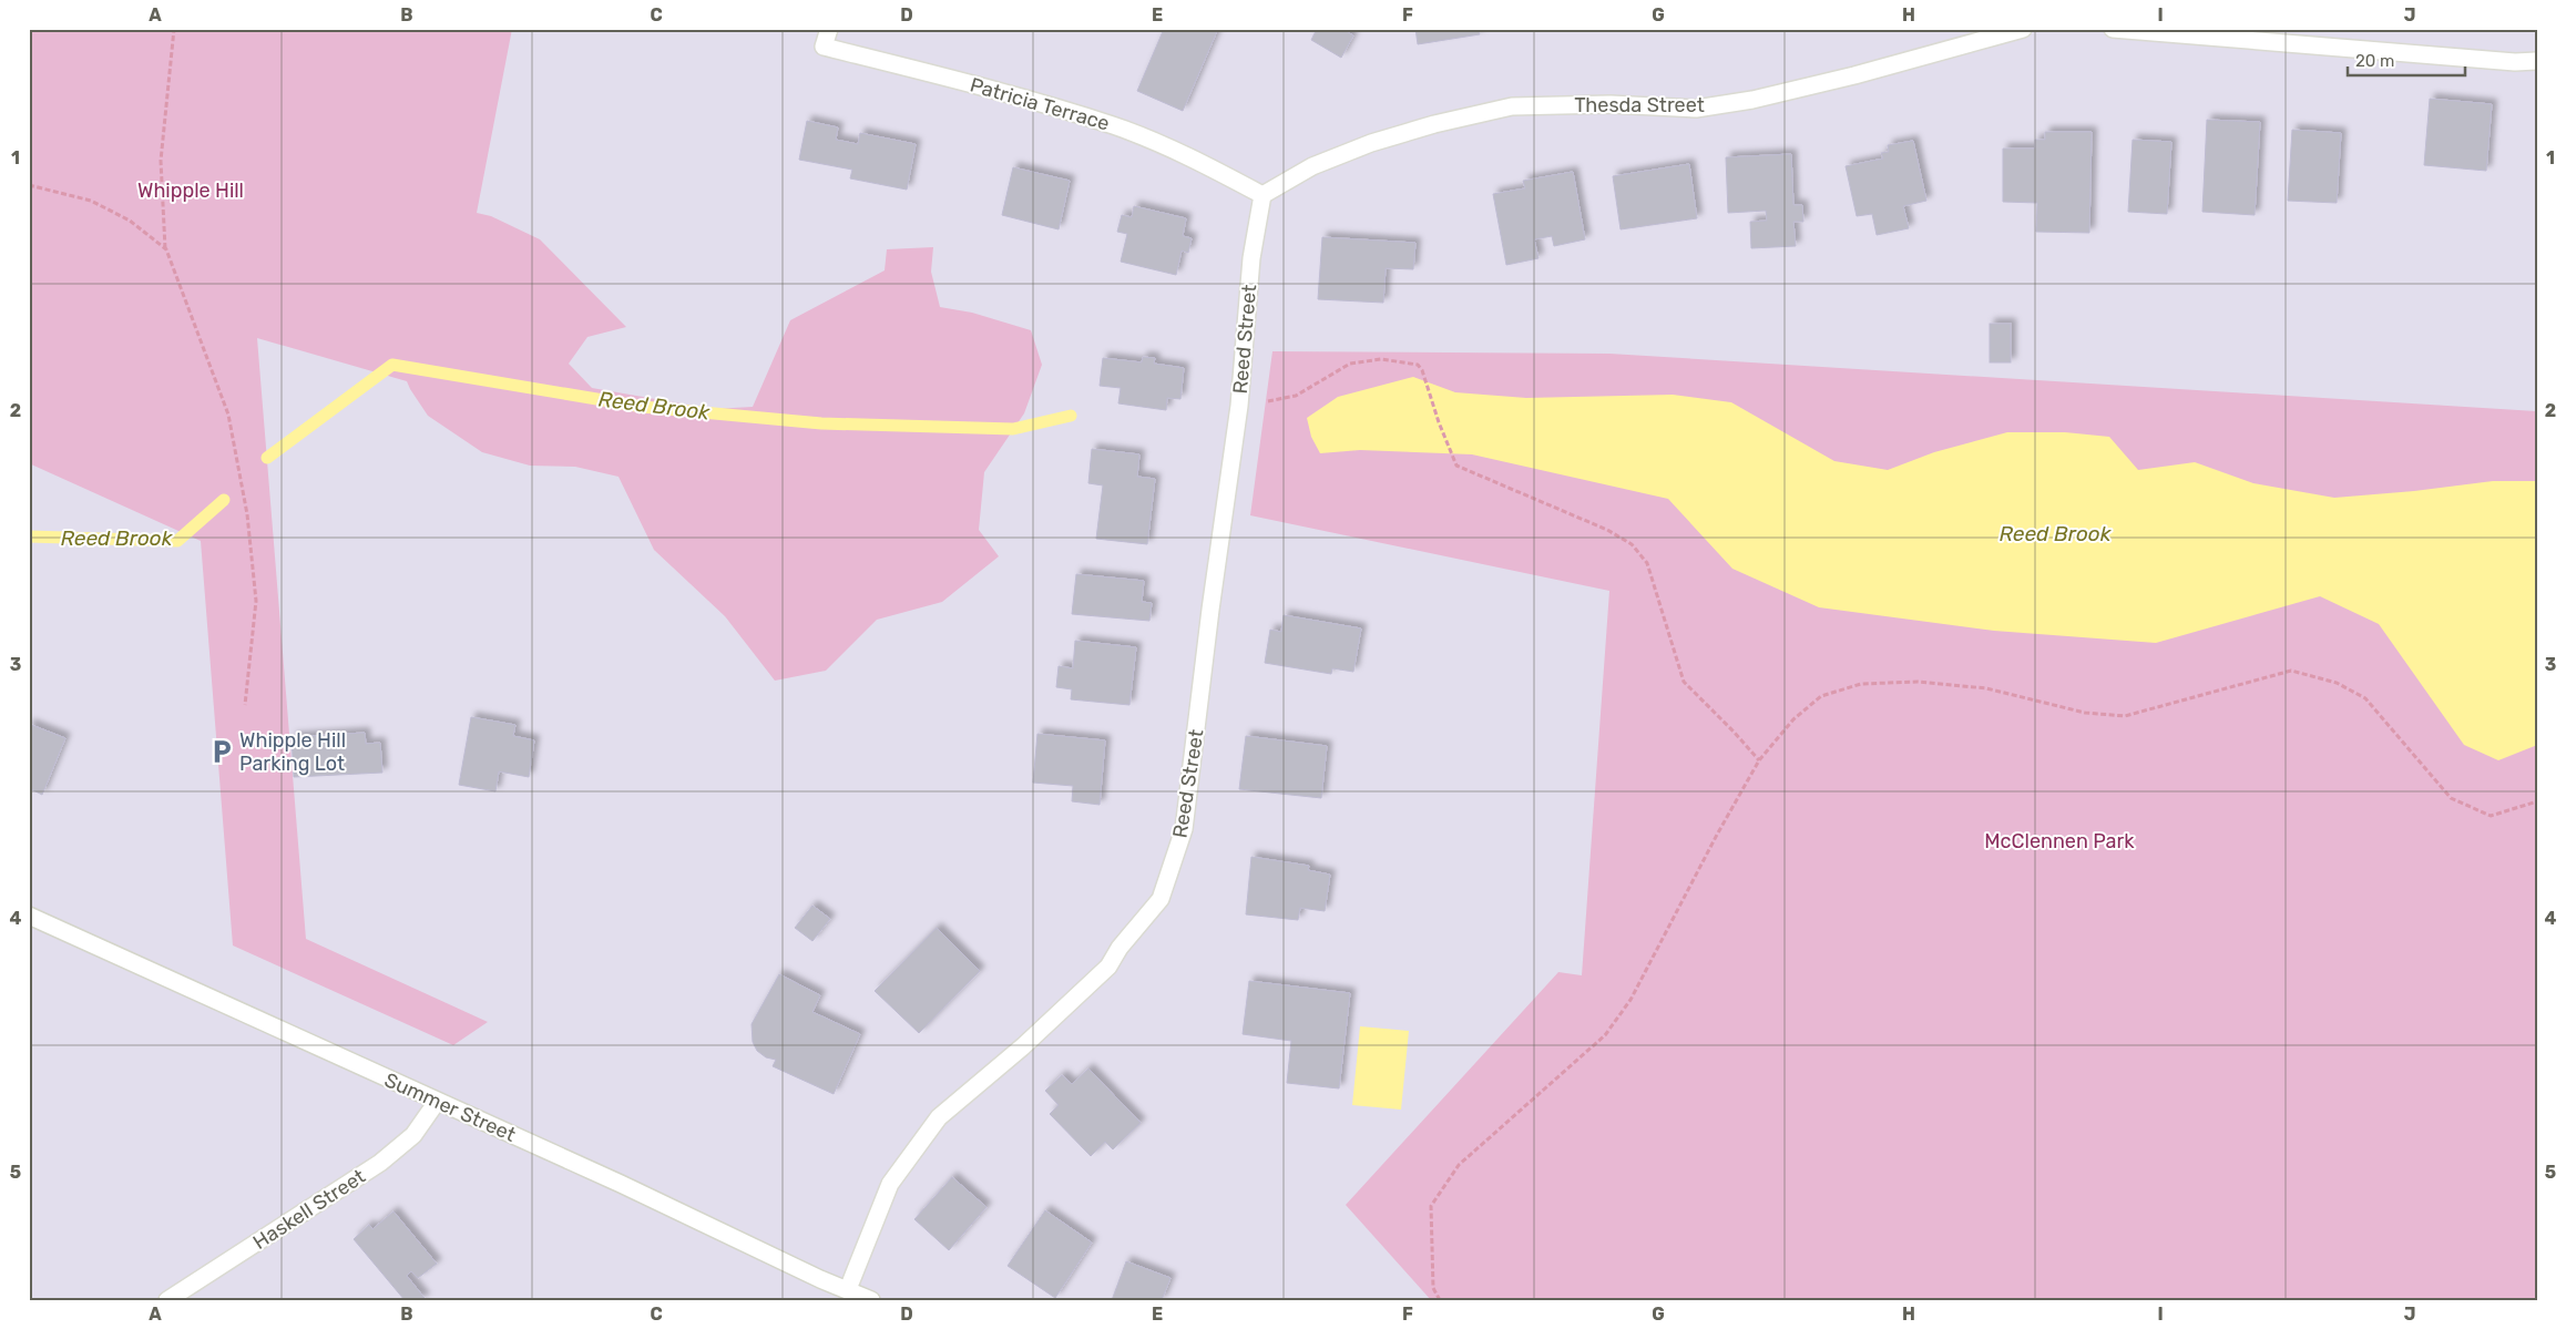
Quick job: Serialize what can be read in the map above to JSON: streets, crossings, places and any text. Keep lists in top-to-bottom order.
{
  "streets": {
    "street": [
      "Patricia Terrace",
      "Thesda Street",
      "Reed Street",
      "Summer Street",
      "Haskell Street"
    ]
  },
  "crossings": [
    ["Patricia Terrace", "Thesda Street"],
    ["Patricia Terrace", "Reed Street"],
    ["Thesda Street", "Reed Street"],
    ["Reed Street", "Summer Street"],
    ["Summer Street", "Haskell Street"]
  ],
  "water": ["Reed Brook"],
  "parks": ["Whipple Hill", "McClennen Park"],
  "places": {
    "parking": ["Whipple Hill Parking Lot"]
  },
  "scale_bar": "20 m",
  "grid": {
    "columns": [
      "A",
      "B",
      "C",
      "D",
      "E",
      "F",
      "G",
      "H",
      "I",
      "J"
    ],
    "rows": [
      "1",
      "2",
      "3",
      "4",
      "5"
    ]
  }
}
